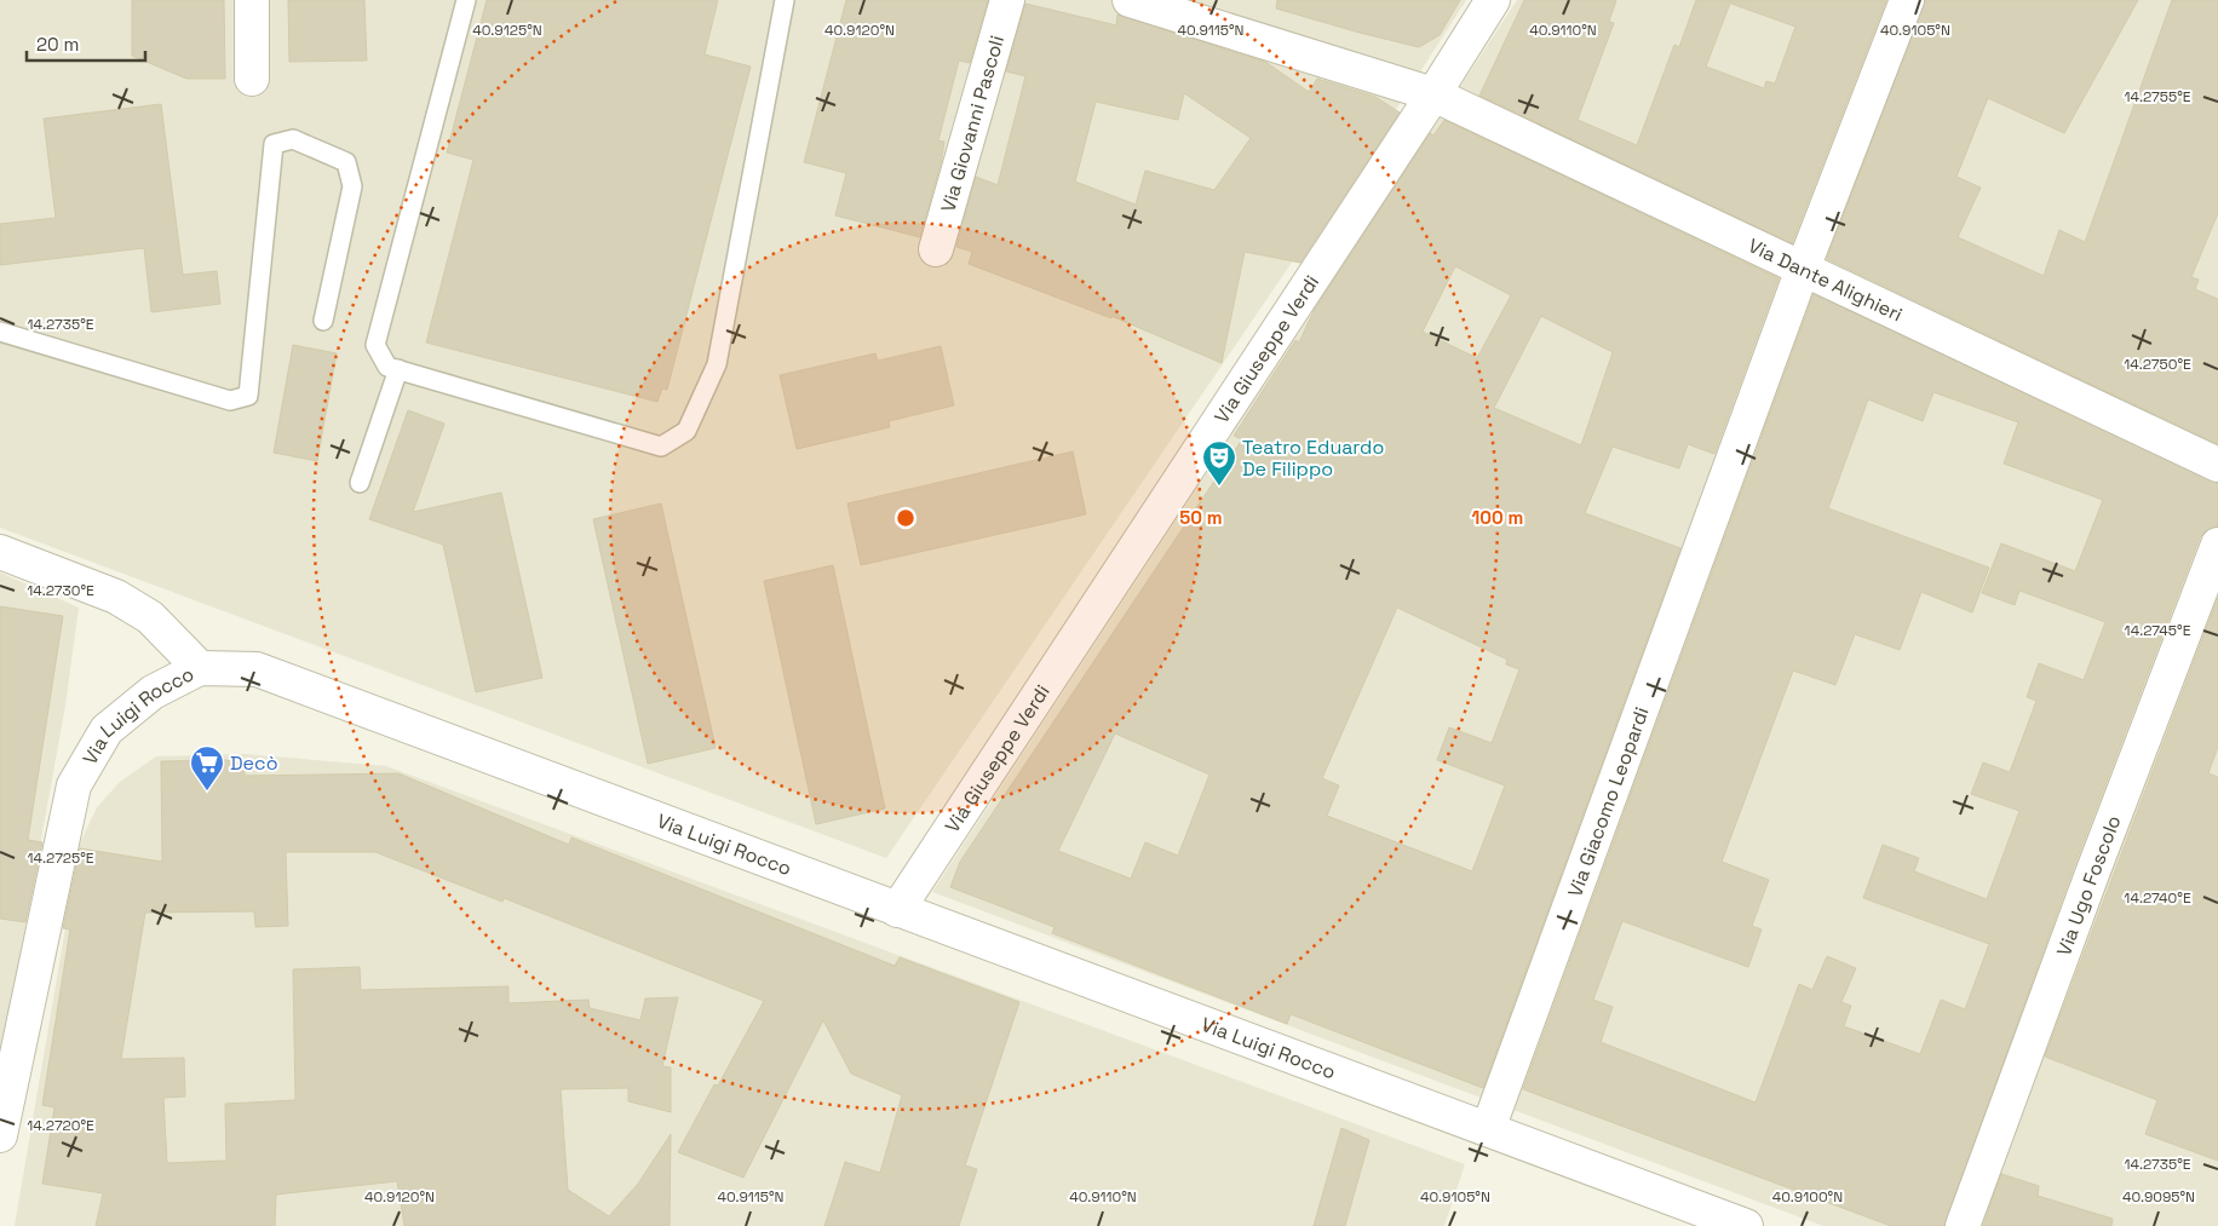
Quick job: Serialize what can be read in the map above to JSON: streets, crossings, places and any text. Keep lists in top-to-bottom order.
{
  "streets": {
    "street": [
      "Via Giovanni Pascoli",
      "Via Dante Alighieri",
      "Via Giuseppe Verdi",
      "Via Luigi Rocco",
      "Via Giacomo Leopardi",
      "Via Ugo Foscolo"
    ]
  },
  "crossings": [
    ["Via Dante Alighieri", "Via Giuseppe Verdi"],
    ["Via Dante Alighieri", "Via Giacomo Leopardi"],
    ["Via Giuseppe Verdi", "Via Luigi Rocco"],
    ["Via Luigi Rocco", "Via Giacomo Leopardi"]
  ],
  "places": {
    "theatre": ["Teatro Eduardo De Filippo"],
    "supermarket": ["Decò"]
  },
  "scale_bar": "20 m",
  "coordinates": [
    "40.9125°N",
    "40.9120°N",
    "40.9115°N",
    "40.9110°N",
    "40.9105°N",
    "14.2755°E",
    "14.2735°E",
    "14.2750°E",
    "14.2730°E",
    "14.2745°E",
    "14.2725°E",
    "14.2740°E",
    "14.2720°E",
    "40.9100°N",
    "40.9095°N"
  ],
  "rings": ["50 m", "100 m"]
}
